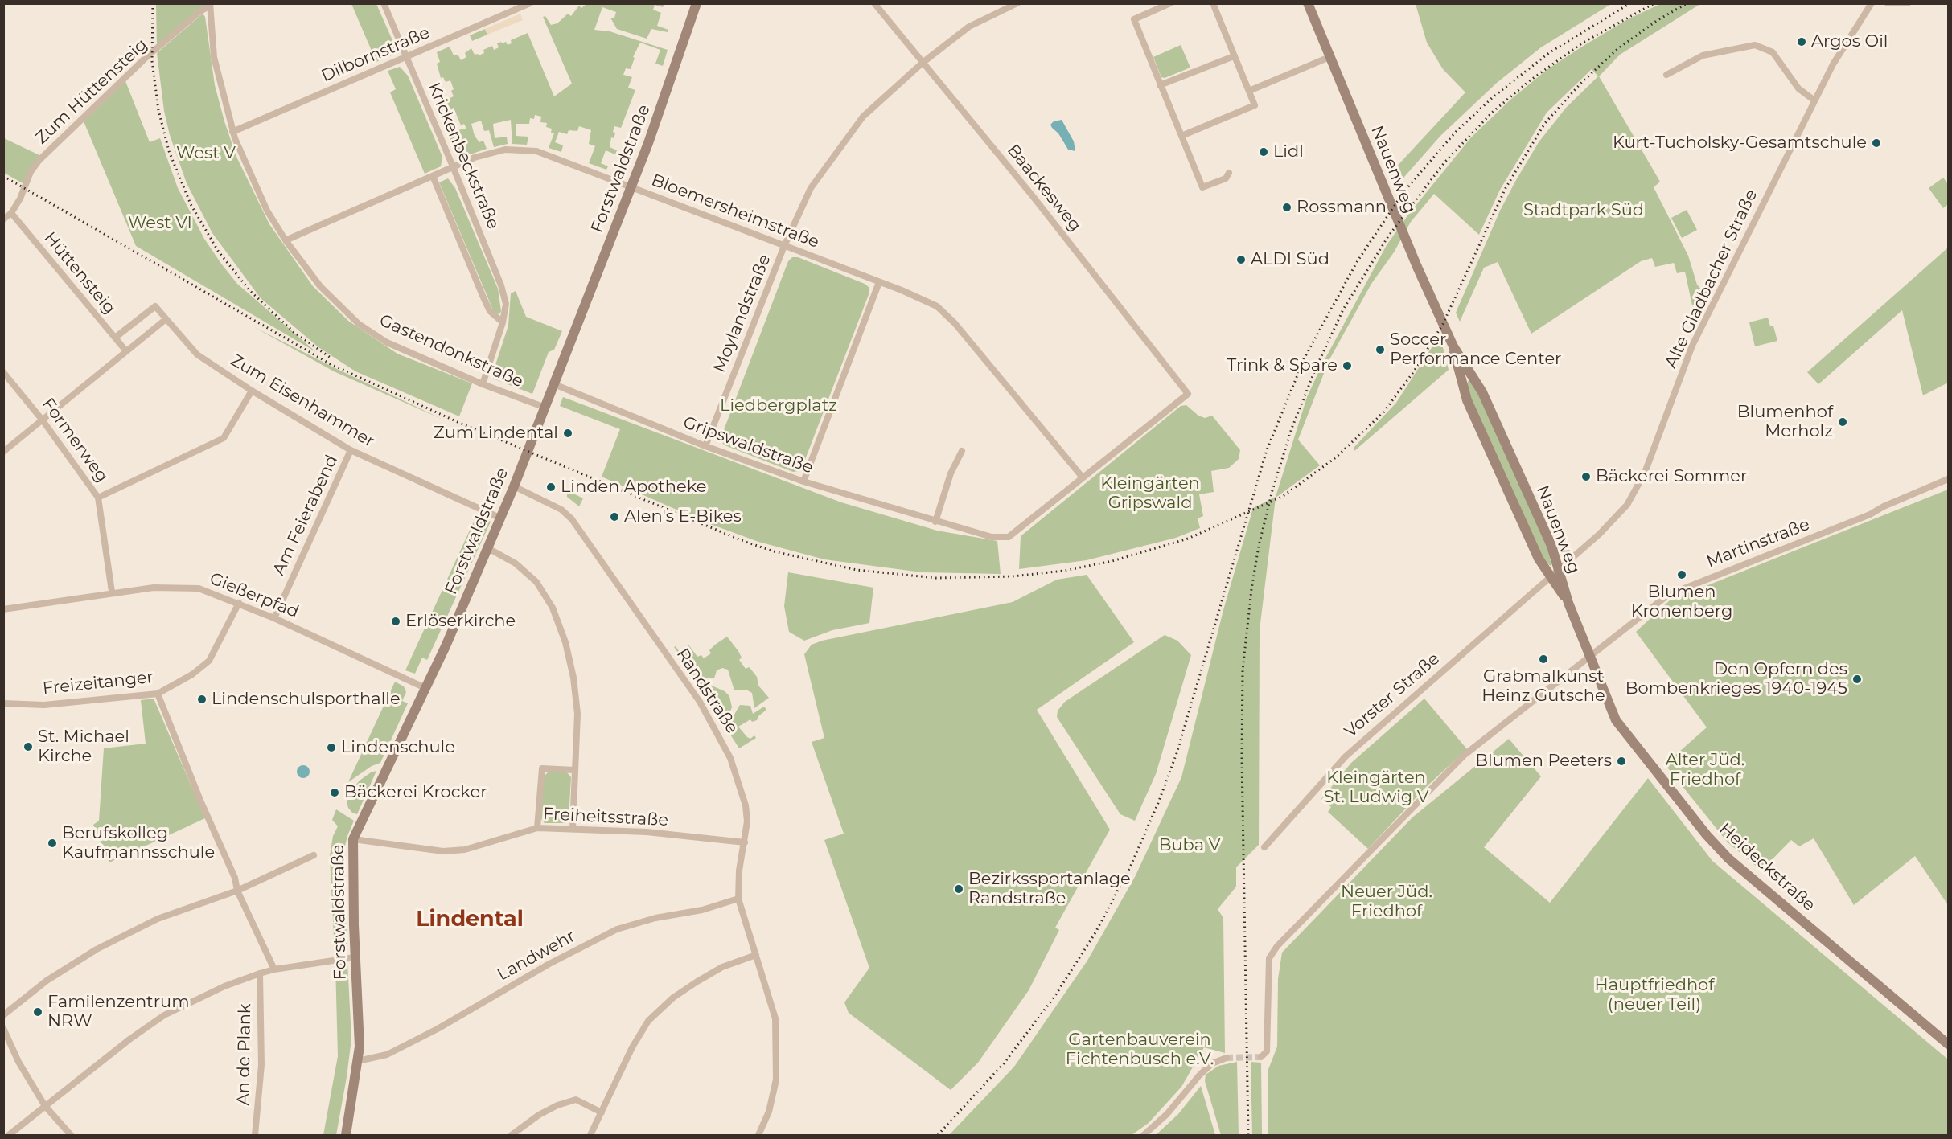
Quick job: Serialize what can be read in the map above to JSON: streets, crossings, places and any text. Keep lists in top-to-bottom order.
{
  "streets": {
    "street": [
      "Dilbornstraße",
      "Zum Hüttensteig",
      "Krickenbeckstraße",
      "Forstwaldstraße",
      "Nauenweg",
      "Baackesweg",
      "Bloemersheimstraße",
      "Hüttensteig",
      "Alte Gladbacher Straße",
      "Moylandstraße",
      "Gastendonkstraße",
      "Zum Eisenhammer",
      "Formerweg",
      "Gripswaldstraße",
      "Am Feierabend",
      "Martinstraße",
      "Gießerpfad",
      "Freizeitanger",
      "Randstraße",
      "Vorster Straße",
      "Freiheitsstraße",
      "Heideckstraße",
      "Landwehr",
      "An de Plank"
    ]
  },
  "crossings": [
    ["Dilbornstraße", "Krickenbeckstraße"],
    ["Dilbornstraße", "Gastendonkstraße"],
    ["Zum Hüttensteig", "Hüttensteig"],
    ["Zum Hüttensteig", "Gastendonkstraße"],
    ["Krickenbeckstraße", "Bloemersheimstraße"],
    ["Krickenbeckstraße", "Gastendonkstraße"],
    ["Forstwaldstraße", "Bloemersheimstraße"],
    ["Forstwaldstraße", "Gastendonkstraße"],
    ["Forstwaldstraße", "Zum Eisenhammer"],
    ["Forstwaldstraße", "Gripswaldstraße"],
    ["Forstwaldstraße", "Gießerpfad"],
    ["Forstwaldstraße", "Randstraße"],
    ["Forstwaldstraße", "Freiheitsstraße"],
    ["Forstwaldstraße", "Landwehr"],
    ["Nauenweg", "Alte Gladbacher Straße"],
    ["Nauenweg", "Vorster Straße"],
    ["Nauenweg", "Heideckstraße"],
    ["Baackesweg", "Moylandstraße"],
    ["Baackesweg", "Gripswaldstraße"],
    ["Bloemersheimstraße", "Moylandstraße"],
    ["Bloemersheimstraße", "Gastendonkstraße"],
    ["Bloemersheimstraße", "Gripswaldstraße"],
    ["Hüttensteig", "Zum Eisenhammer"],
    ["Alte Gladbacher Straße", "Vorster Straße"],
    ["Moylandstraße", "Gripswaldstraße"],
    ["Zum Eisenhammer", "Am Feierabend"],
    ["Formerweg", "Gießerpfad"],
    ["Am Feierabend", "Gießerpfad"],
    ["Martinstraße", "Heideckstraße"],
    ["Gießerpfad", "Freizeitanger"],
    ["Randstraße", "Freiheitsstraße"],
    ["Randstraße", "Landwehr"]
  ],
  "districts": ["Lindental"],
  "parks": [
    "West V",
    "Stadtpark Süd",
    "West VI",
    "Liedbergplatz",
    "Kleingärten Gripswald",
    "Alter Jüd. Friedhof",
    "Kleingärten St. Ludwig V",
    "Buba V",
    "Neuer Jüd. Friedhof",
    "Hauptfriedhof (neuer Teil)",
    "Gartenbauverein Fichtenbusch e.V."
  ],
  "places": [
    "Argos Oil",
    "Kurt-Tucholsky-Gesamtschule",
    "Lidl",
    "Rossmann",
    "ALDI Süd",
    "Soccer Performance Center",
    "Trink & Spare",
    "Blumenhof Merholz",
    "Zum Lindental",
    "Bäckerei Sommer",
    "Linden Apotheke",
    "Alen's E-Bikes",
    "Blumen Kronenberg",
    "Erlöserkirche",
    "Grabmalkunst Heinz Gutsche",
    "Den Opfern des Bombenkrieges 1940-1945",
    "Lindenschulsporthalle",
    "St. Michael Kirche",
    "Lindenschule",
    "Blumen Peeters",
    "Bäckerei Krocker",
    "Berufskolleg Kaufmannsschule",
    "Bezirkssportanlage Randstraße",
    "Familenzentrum NRW"
  ]
}
